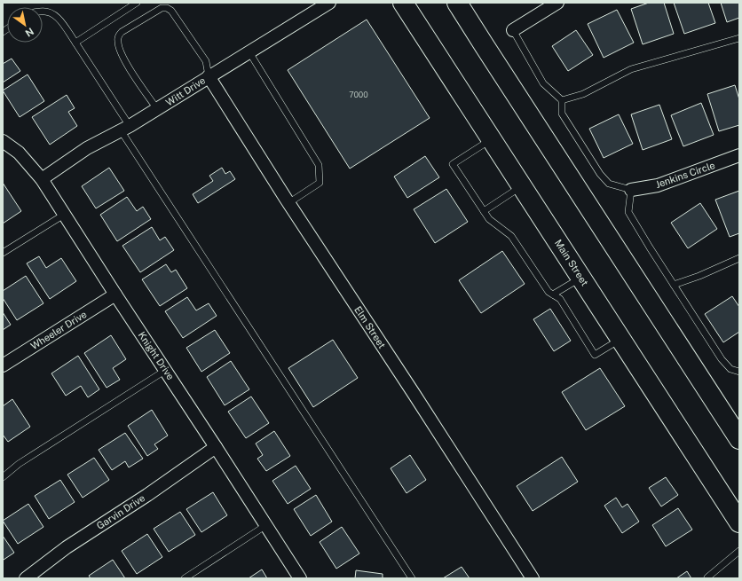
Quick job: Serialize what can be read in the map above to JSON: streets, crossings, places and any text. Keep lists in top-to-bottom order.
{
  "streets": {
    "main road": ["Main Street"],
    "street": [
      "Witt Drive",
      "Jenkins Circle",
      "Elm Street",
      "Wheeler Drive",
      "Knight Drive",
      "Garvin Drive"
    ]
  },
  "crossings": [
    ["Witt Drive", "Elm Street"],
    ["Witt Drive", "Knight Drive"],
    ["Wheeler Drive", "Knight Drive"],
    ["Knight Drive", "Garvin Drive"]
  ],
  "house_numbers": ["7000"],
  "north": "bottom right"
}
